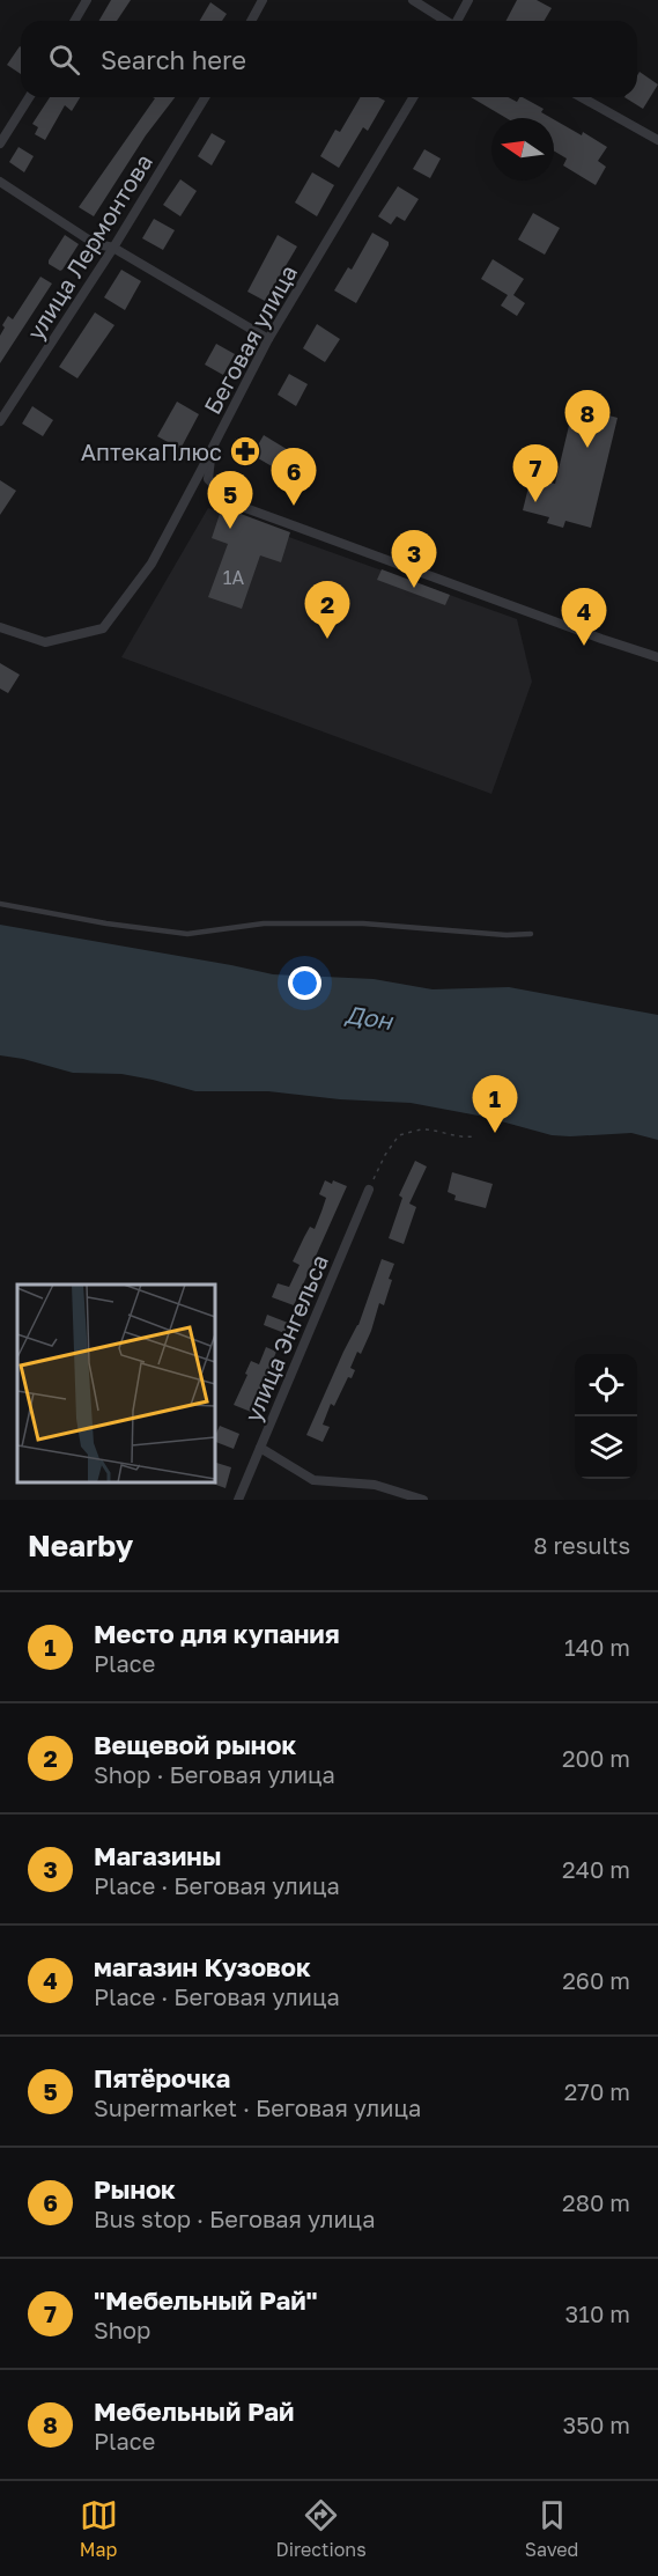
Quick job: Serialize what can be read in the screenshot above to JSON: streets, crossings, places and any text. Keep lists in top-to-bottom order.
{
  "streets": {
    "street": ["улица Лермонтова", "Беговая улица", "улица Энгельса"]
  },
  "water": ["Дон"],
  "places": {
    "pharmacy": ["АптекаПлюс"]
  },
  "house_numbers": ["1А"],
  "north": "left",
  "page": {
    "search": "Search here",
    "pins": [
      "8",
      "7",
      "6",
      "5",
      "3",
      "2",
      "4",
      "1"
    ],
    "heading": ["Nearby", "8 results"],
    "list": [
      {
        "mark": "1",
        "name": "Место для купания",
        "note": "Place",
        "value": "140 m"
      },
      {
        "mark": "2",
        "name": "Вещевой рынок",
        "note": "Shop · Беговая улица",
        "value": "200 m"
      },
      {
        "mark": "3",
        "name": "Магазины",
        "note": "Place · Беговая улица",
        "value": "240 m"
      },
      {
        "mark": "4",
        "name": "магазин Кузовок",
        "note": "Place · Беговая улица",
        "value": "260 m"
      },
      {
        "mark": "5",
        "name": "Пятёрочка",
        "note": "Supermarket · Беговая улица",
        "value": "270 m"
      },
      {
        "mark": "6",
        "name": "Рынок",
        "note": "Bus stop · Беговая улица",
        "value": "280 m"
      },
      {
        "mark": "7",
        "name": "\"Мебельный Рай\"",
        "note": "Shop",
        "value": "310 m"
      },
      {
        "mark": "8",
        "name": "Мебельный Рай",
        "note": "Place",
        "value": "350 m"
      }
    ],
    "nav": ["Map", "Directions", "Saved"]
  }
}
